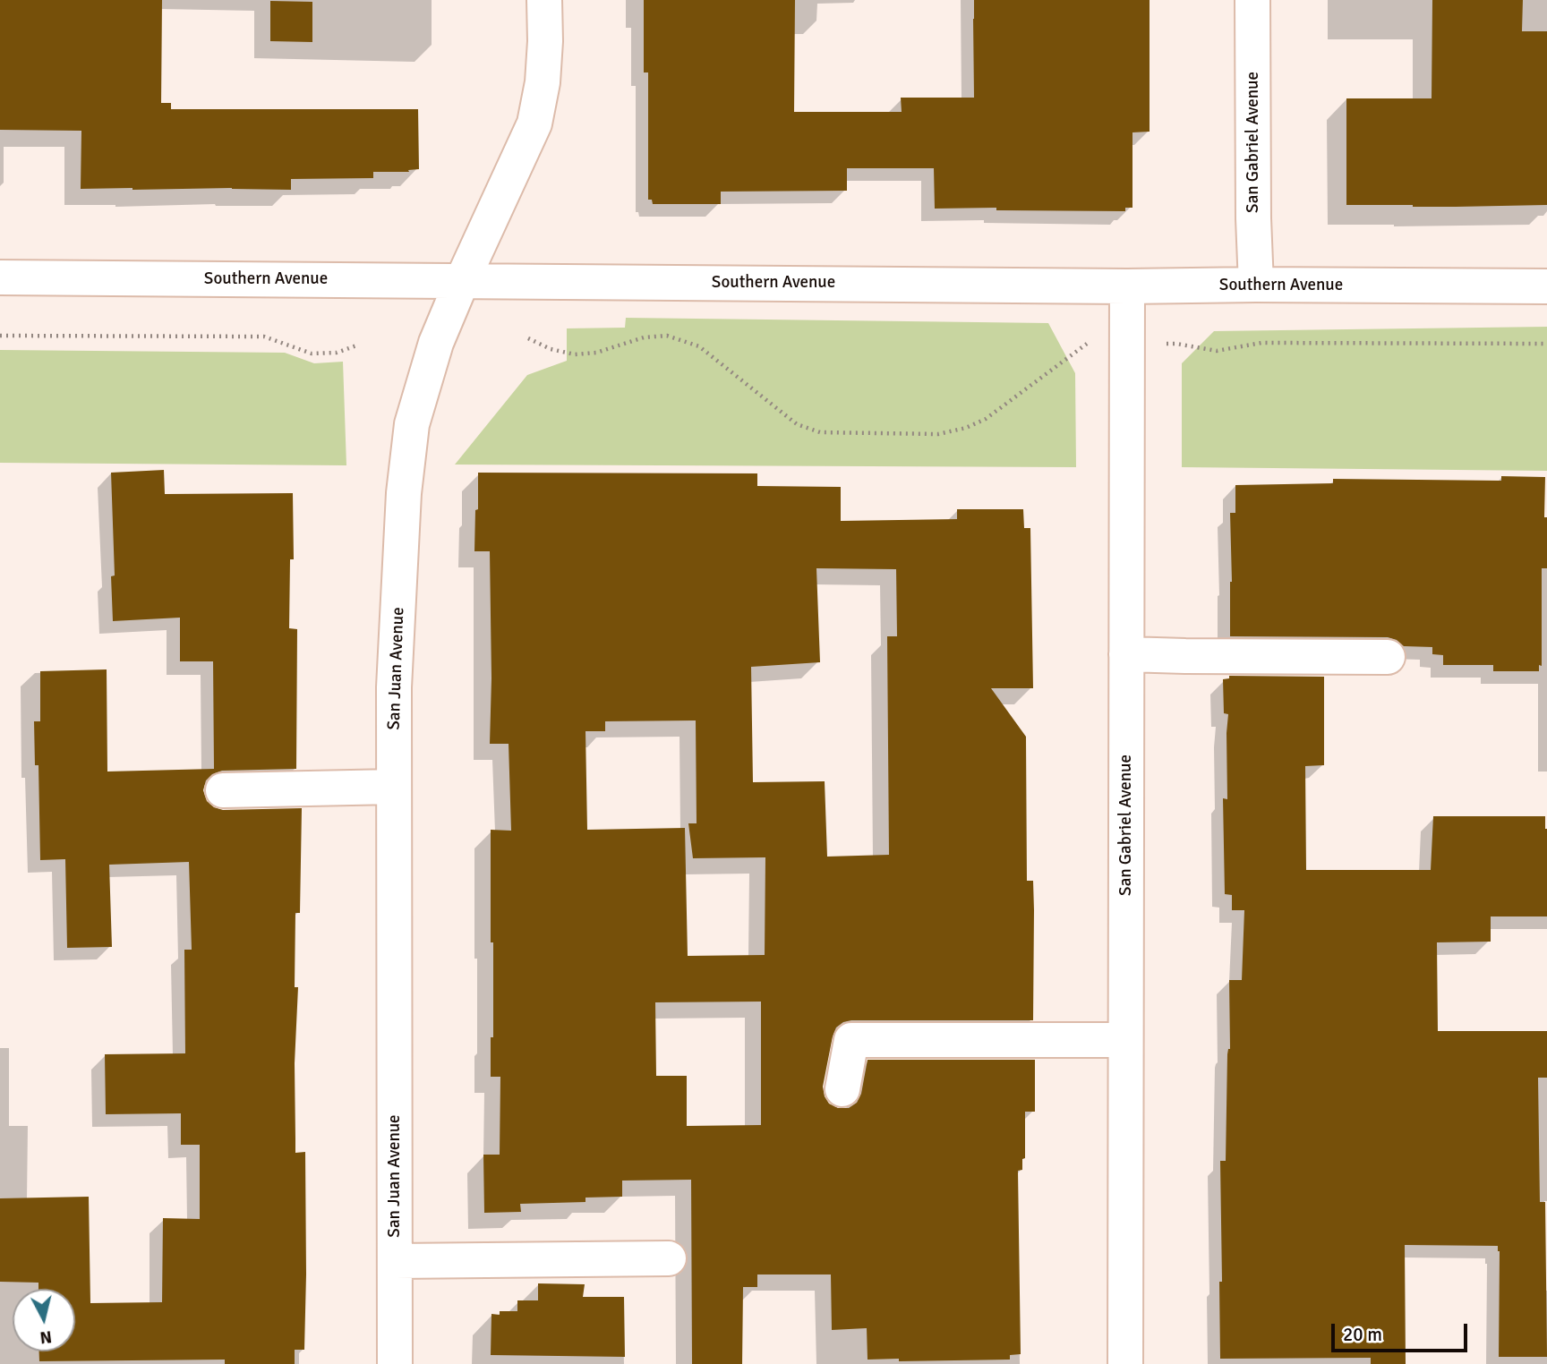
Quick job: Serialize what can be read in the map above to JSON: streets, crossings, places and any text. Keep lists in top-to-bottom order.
{
  "streets": {
    "street": ["San Gabriel Avenue", "Southern Avenue", "San Juan Avenue"]
  },
  "crossings": [
    ["San Gabriel Avenue", "Southern Avenue"],
    ["Southern Avenue", "San Juan Avenue"]
  ],
  "scale_bar": "20 m",
  "north": "bottom"
}
